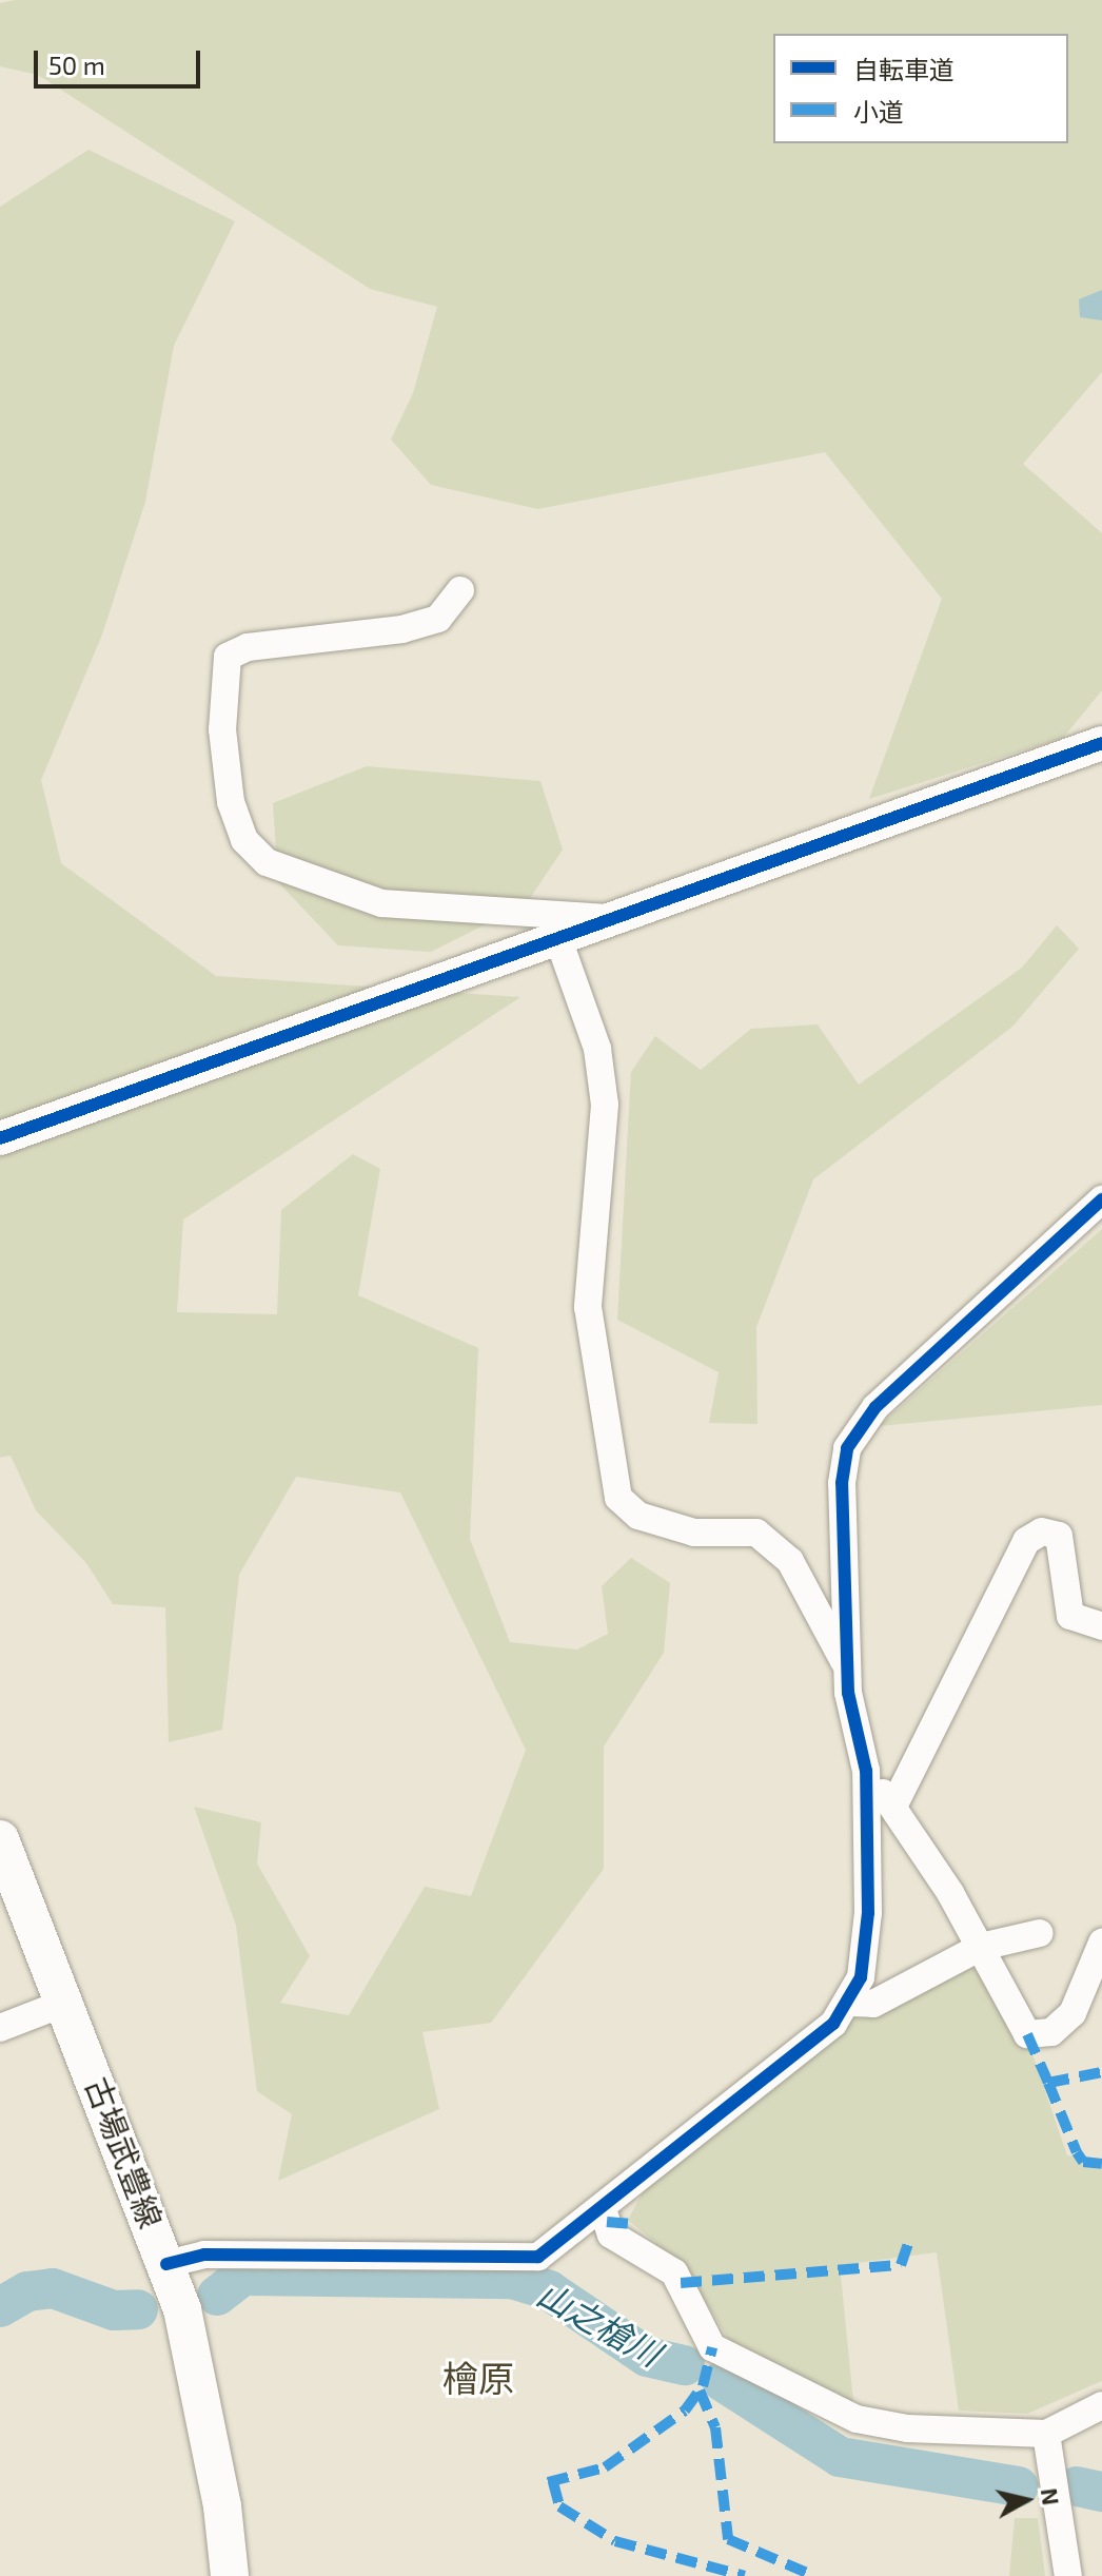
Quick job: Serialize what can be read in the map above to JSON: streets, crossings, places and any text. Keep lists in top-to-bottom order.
{
  "streets": {
    "main road": ["古場武豊線"]
  },
  "districts": ["檜原"],
  "water": ["山之槍川"],
  "legend": ["自転車道", "小道"],
  "scale_bar": "50 m",
  "north": "right"
}
